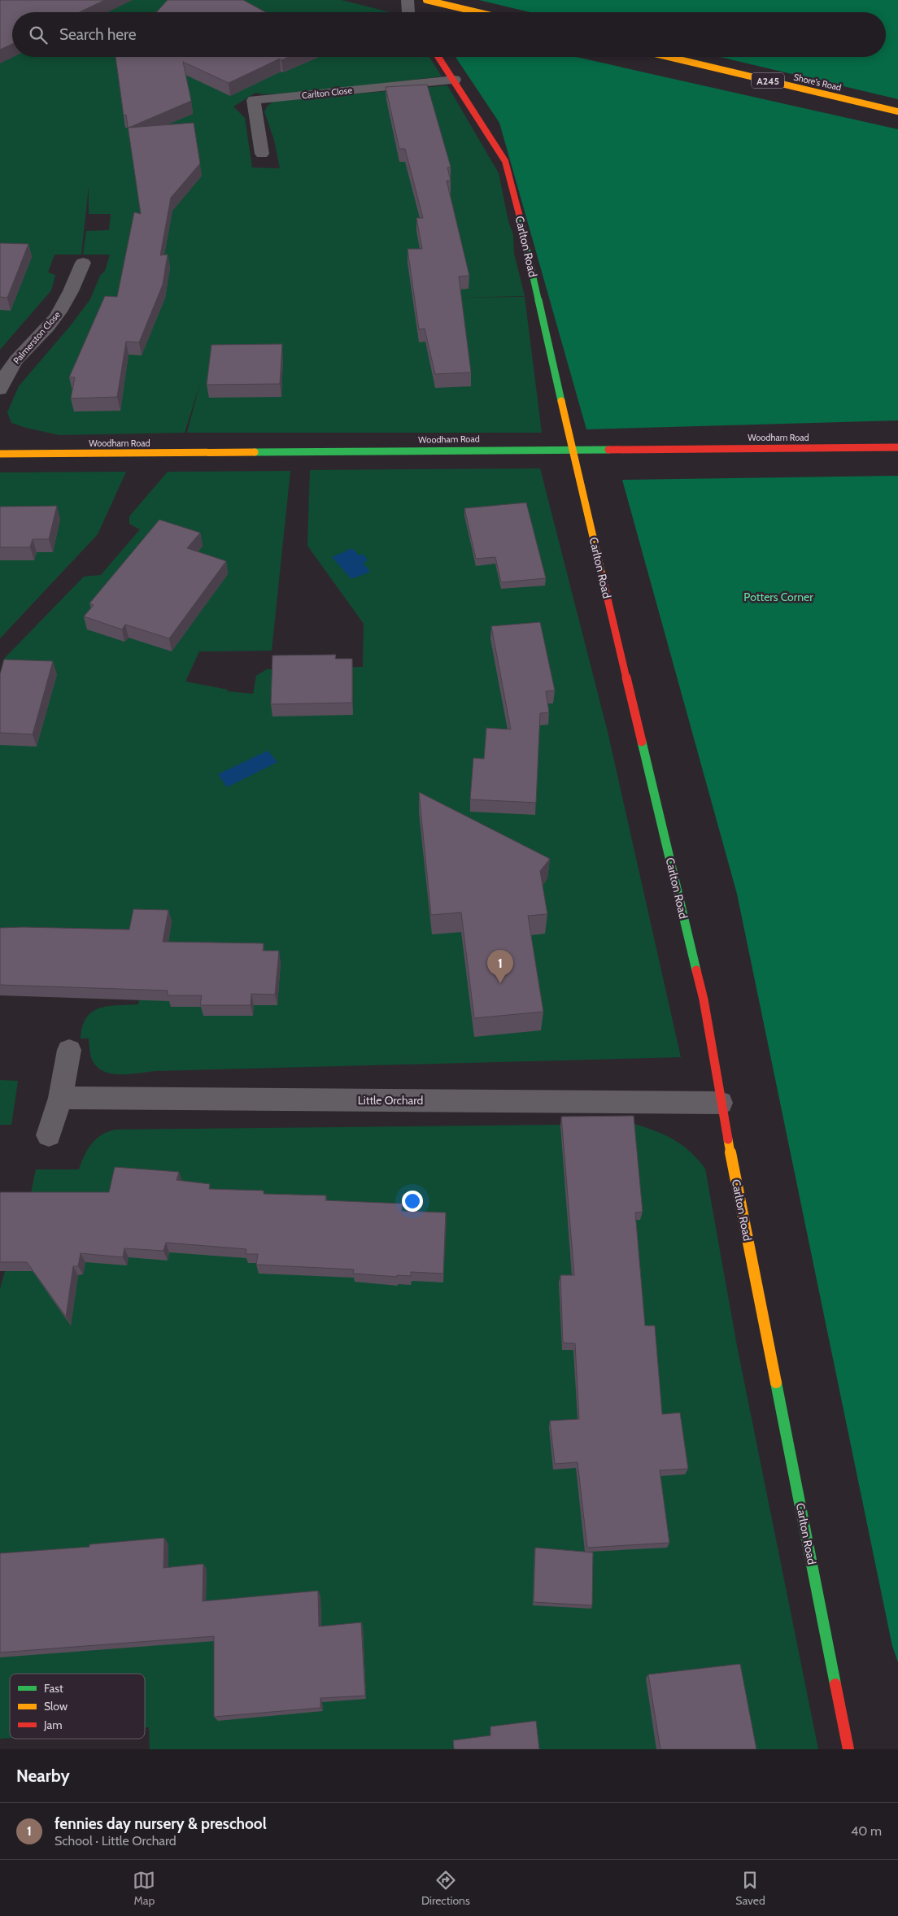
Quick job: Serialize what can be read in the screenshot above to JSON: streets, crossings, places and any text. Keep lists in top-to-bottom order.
{
  "streets": {
    "street": [
      "A245",
      "Shore's Road",
      "Carlton Close",
      "Carlton Road",
      "Palmerston Close",
      "Woodham Road",
      "Little Orchard"
    ]
  },
  "crossings": [
    ["Carlton Close", "Carlton Road"],
    ["Carlton Road", "Woodham Road"],
    ["Carlton Road", "Little Orchard"]
  ],
  "parks": ["Potters Corner"],
  "legend": ["Fast", "Slow", "Jam"],
  "page": {
    "search": "Search here",
    "pins": "1",
    "heading": "Nearby",
    "list": [
      {
        "mark": "1",
        "name": "fennies day nursery & preschool",
        "note": "School · Little Orchard",
        "value": "40 m"
      }
    ],
    "nav": ["Map", "Directions", "Saved"]
  }
}
